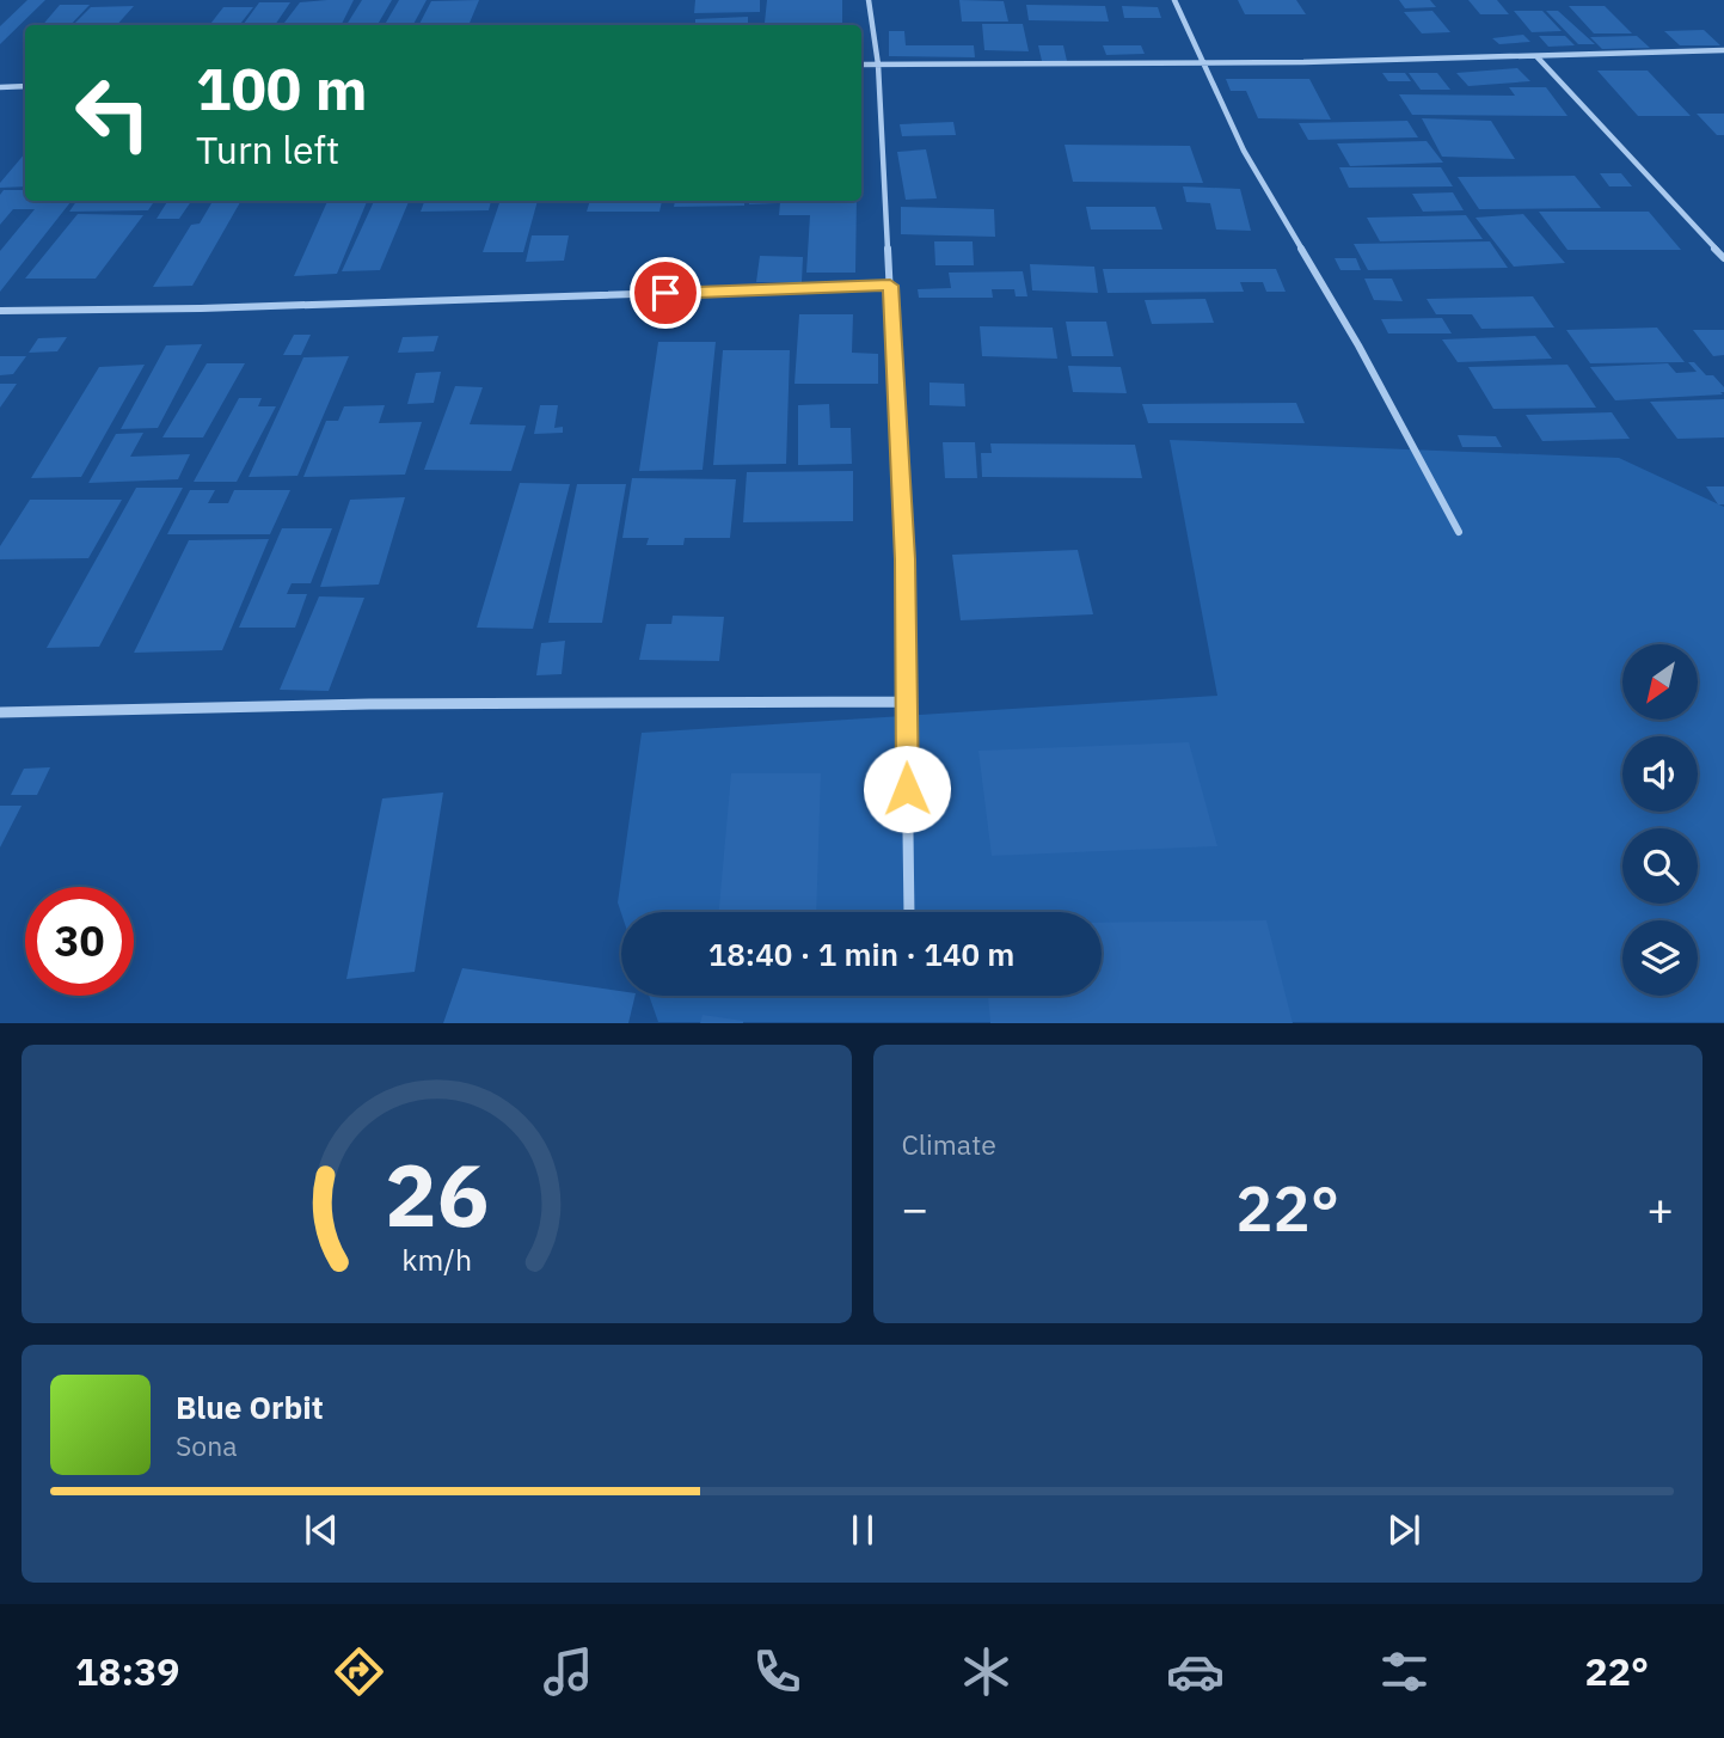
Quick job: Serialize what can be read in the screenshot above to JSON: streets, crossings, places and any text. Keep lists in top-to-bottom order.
{
  "north": "bottom left",
  "page": {
    "turn": ["100 m", "Turn left"],
    "limit": "30",
    "trip": "18:40 · 1 min · 140 m",
    "tile": "Climate",
    "heat": ["−", "22°", "+"],
    "song": ["Blue Orbit", "Sona"],
    "tabs": ["18:39", "22°"],
    "gauge": ["26", "km/h"]
  }
}
